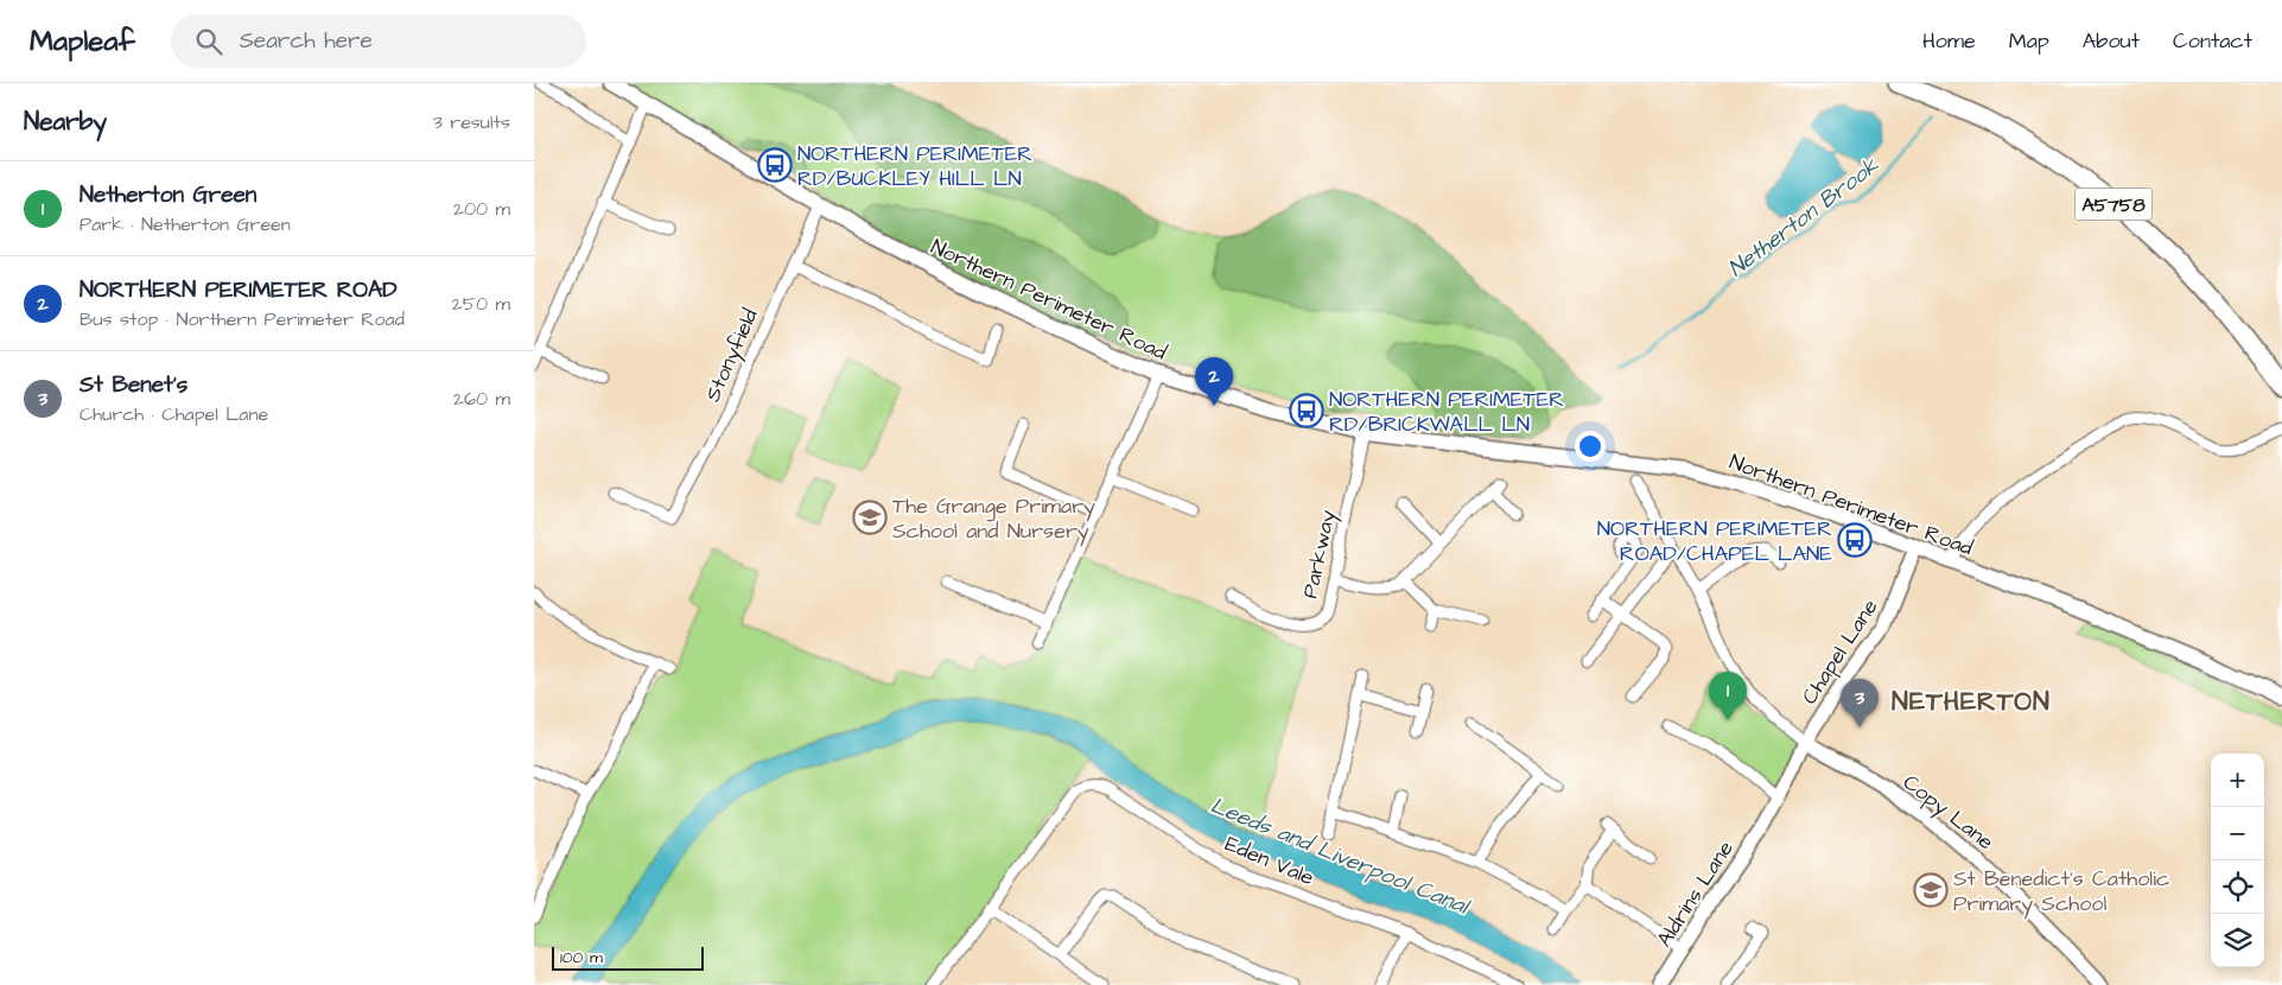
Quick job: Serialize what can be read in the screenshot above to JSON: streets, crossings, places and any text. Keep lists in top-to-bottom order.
{
  "streets": {
    "highway": ["A5758"],
    "main road": ["Northern Perimeter Road"],
    "street": [
      "Stonyfield",
      "Parkway",
      "Chapel Lane",
      "Copy Lane",
      "Eden Vale",
      "Aldrins Lane"
    ]
  },
  "crossings": [
    ["Northern Perimeter Road", "Stonyfield"],
    ["Northern Perimeter Road", "Parkway"],
    ["Northern Perimeter Road", "Chapel Lane"],
    ["Chapel Lane", "Copy Lane"],
    ["Chapel Lane", "Aldrins Lane"]
  ],
  "districts": ["NETHERTON"],
  "water": ["Netherton Brook", "Leeds and Liverpool Canal"],
  "places": {
    "bus stop": ["NORTHERN PERIMETER RD/BUCKLEY HILL LN", "NORTHERN PERIMETER RD/BRICKWALL LN", "NORTHERN PERIMETER ROAD/CHAPEL LANE"],
    "school or university": ["The Grange Primary School and Nursery", "St Benedict's Catholic Primary School"]
  },
  "scale_bar": "100 m",
  "page": {
    "header": "Mapleaf",
    "search": "Search here",
    "nav": [
      "Home",
      "Map",
      "About",
      "Contact"
    ],
    "heading": ["Nearby", "3 results"],
    "list": [
      {
        "mark": "1",
        "name": "Netherton Green",
        "note": "Park · Netherton Green",
        "value": "200 m"
      },
      {
        "mark": "2",
        "name": "NORTHERN PERIMETER ROAD",
        "note": "Bus stop · Northern Perimeter Road",
        "value": "250 m"
      },
      {
        "mark": "3",
        "name": "St Benet's",
        "note": "Church · Chapel Lane",
        "value": "260 m"
      }
    ],
    "pins": ["2", "1", "3"],
    "map_buttons": ["+", "−"],
    "scale": "100 m"
  }
}
